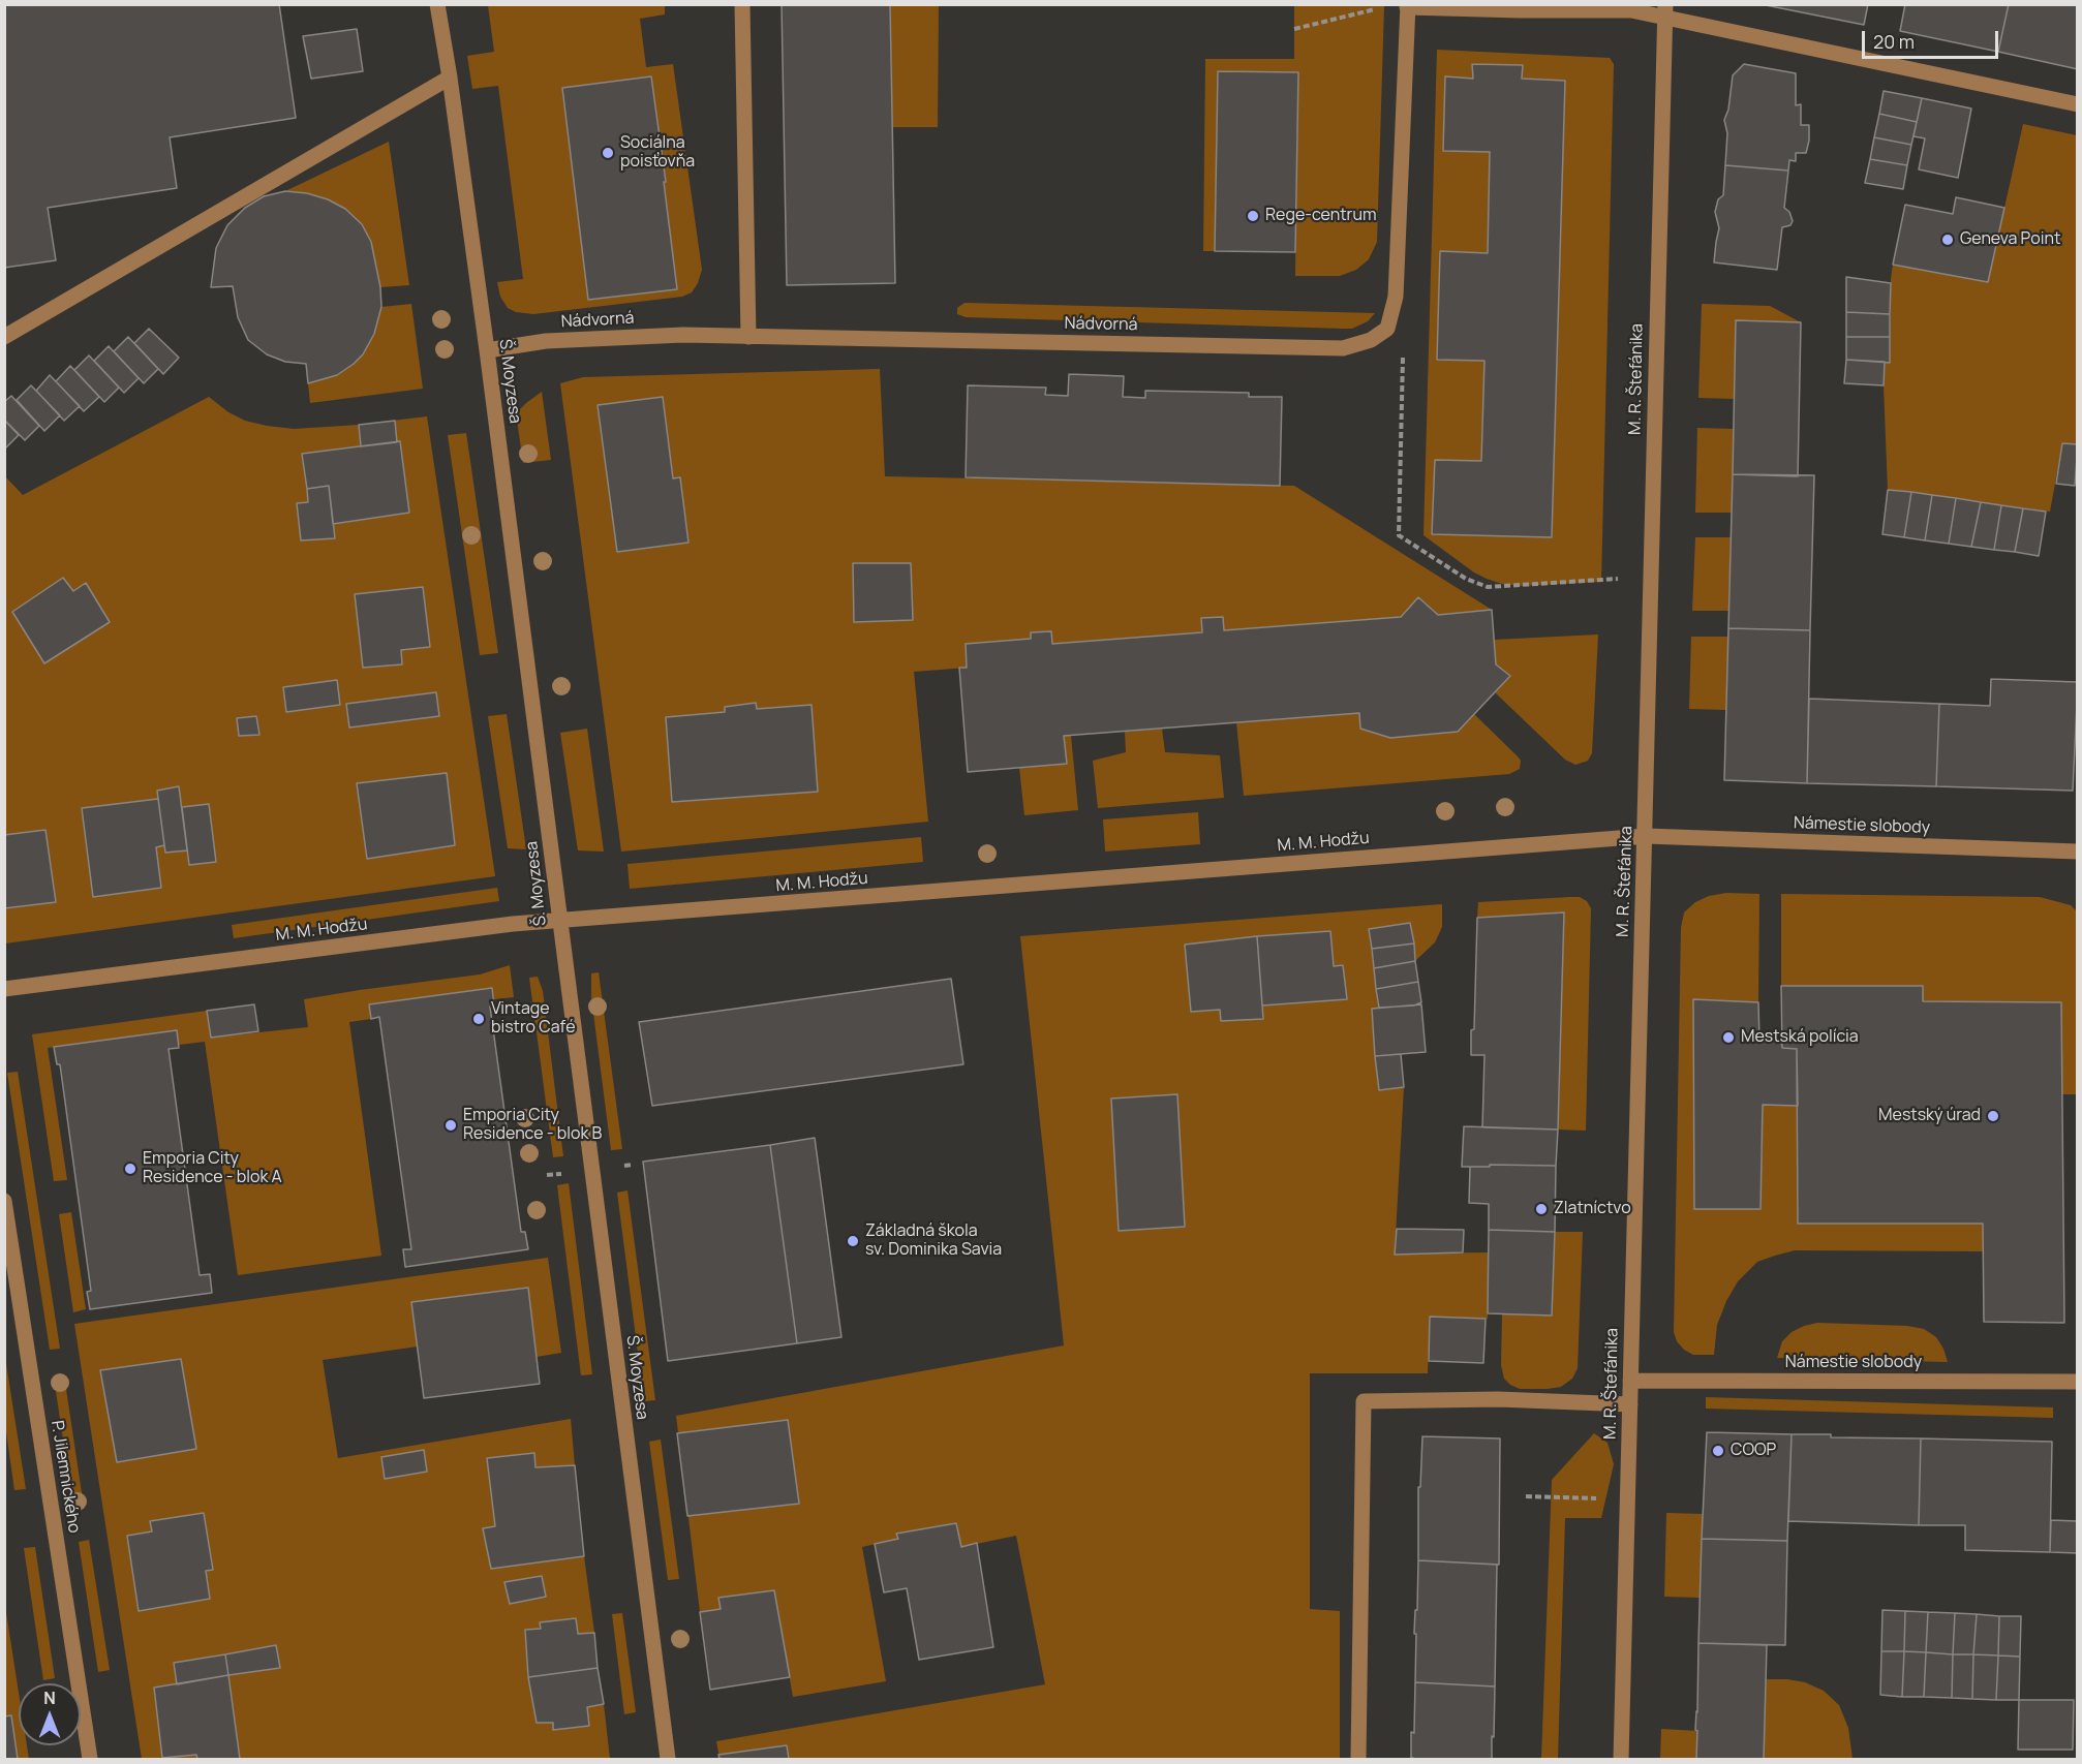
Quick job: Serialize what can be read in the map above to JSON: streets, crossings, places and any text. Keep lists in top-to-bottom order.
{
  "streets": {
    "street": [
      "Nádvorná",
      "M. R. Štefánika",
      "Š. Moyzesa",
      "Námestie slobody",
      "M. M. Hodžu",
      "P. Jilemnického"
    ]
  },
  "crossings": [
    ["Nádvorná", "Š. Moyzesa"],
    ["M. R. Štefánika", "Námestie slobody"],
    ["M. R. Štefánika", "M. M. Hodžu"],
    ["Š. Moyzesa", "M. M. Hodžu"],
    ["Námestie slobody", "M. M. Hodžu"]
  ],
  "places": [
    "Sociálna poisťovňa",
    "Rege-centrum",
    "Geneva Point",
    "Vintage bistro Café",
    "Mestská polícia",
    "Mestský úrad",
    "Emporia City Residence - blok B",
    "Emporia City Residence - blok A",
    "Zlatníctvo",
    "Základná škola sv. Dominika Savia",
    "COOP"
  ],
  "scale_bar": "20 m",
  "north": "top"
}
